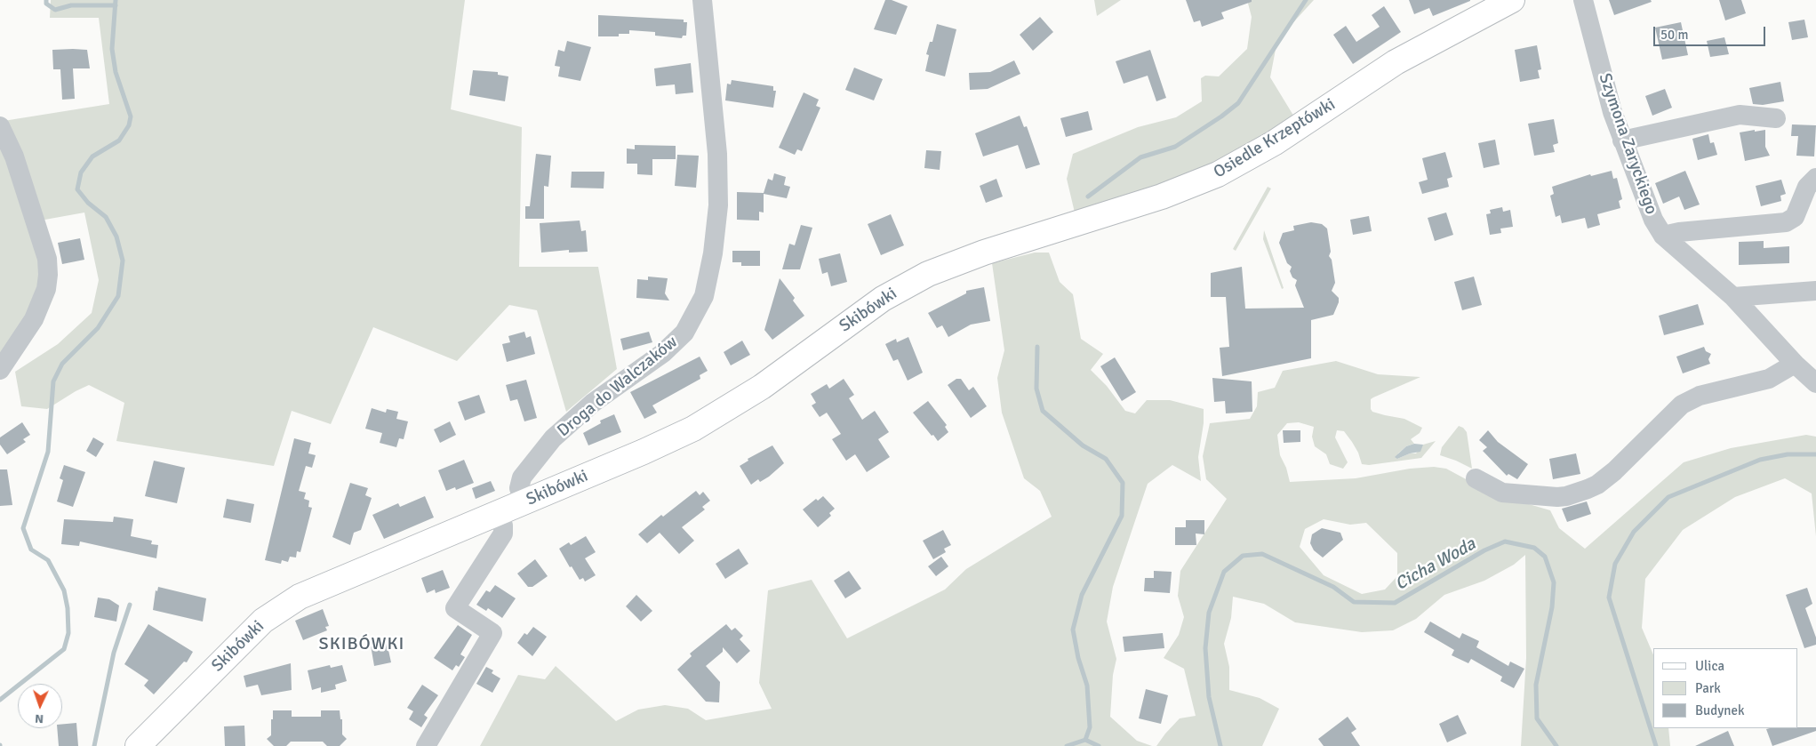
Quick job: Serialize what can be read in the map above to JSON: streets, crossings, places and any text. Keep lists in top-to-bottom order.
{
  "streets": {
    "main road": ["Osiedle Krzeptówki", "Skibówki"],
    "street": ["Szymona Zaryckiego", "Droga do Walczaków"]
  },
  "crossings": [
    ["Osiedle Krzeptówki", "Skibówki"],
    ["Skibówki", "Droga do Walczaków"]
  ],
  "districts": ["SKIBÓWKI"],
  "water": ["Cicha Woda"],
  "legend": ["Ulica", "Park", "Budynek"],
  "scale_bar": "50 m",
  "north": "bottom"
}
